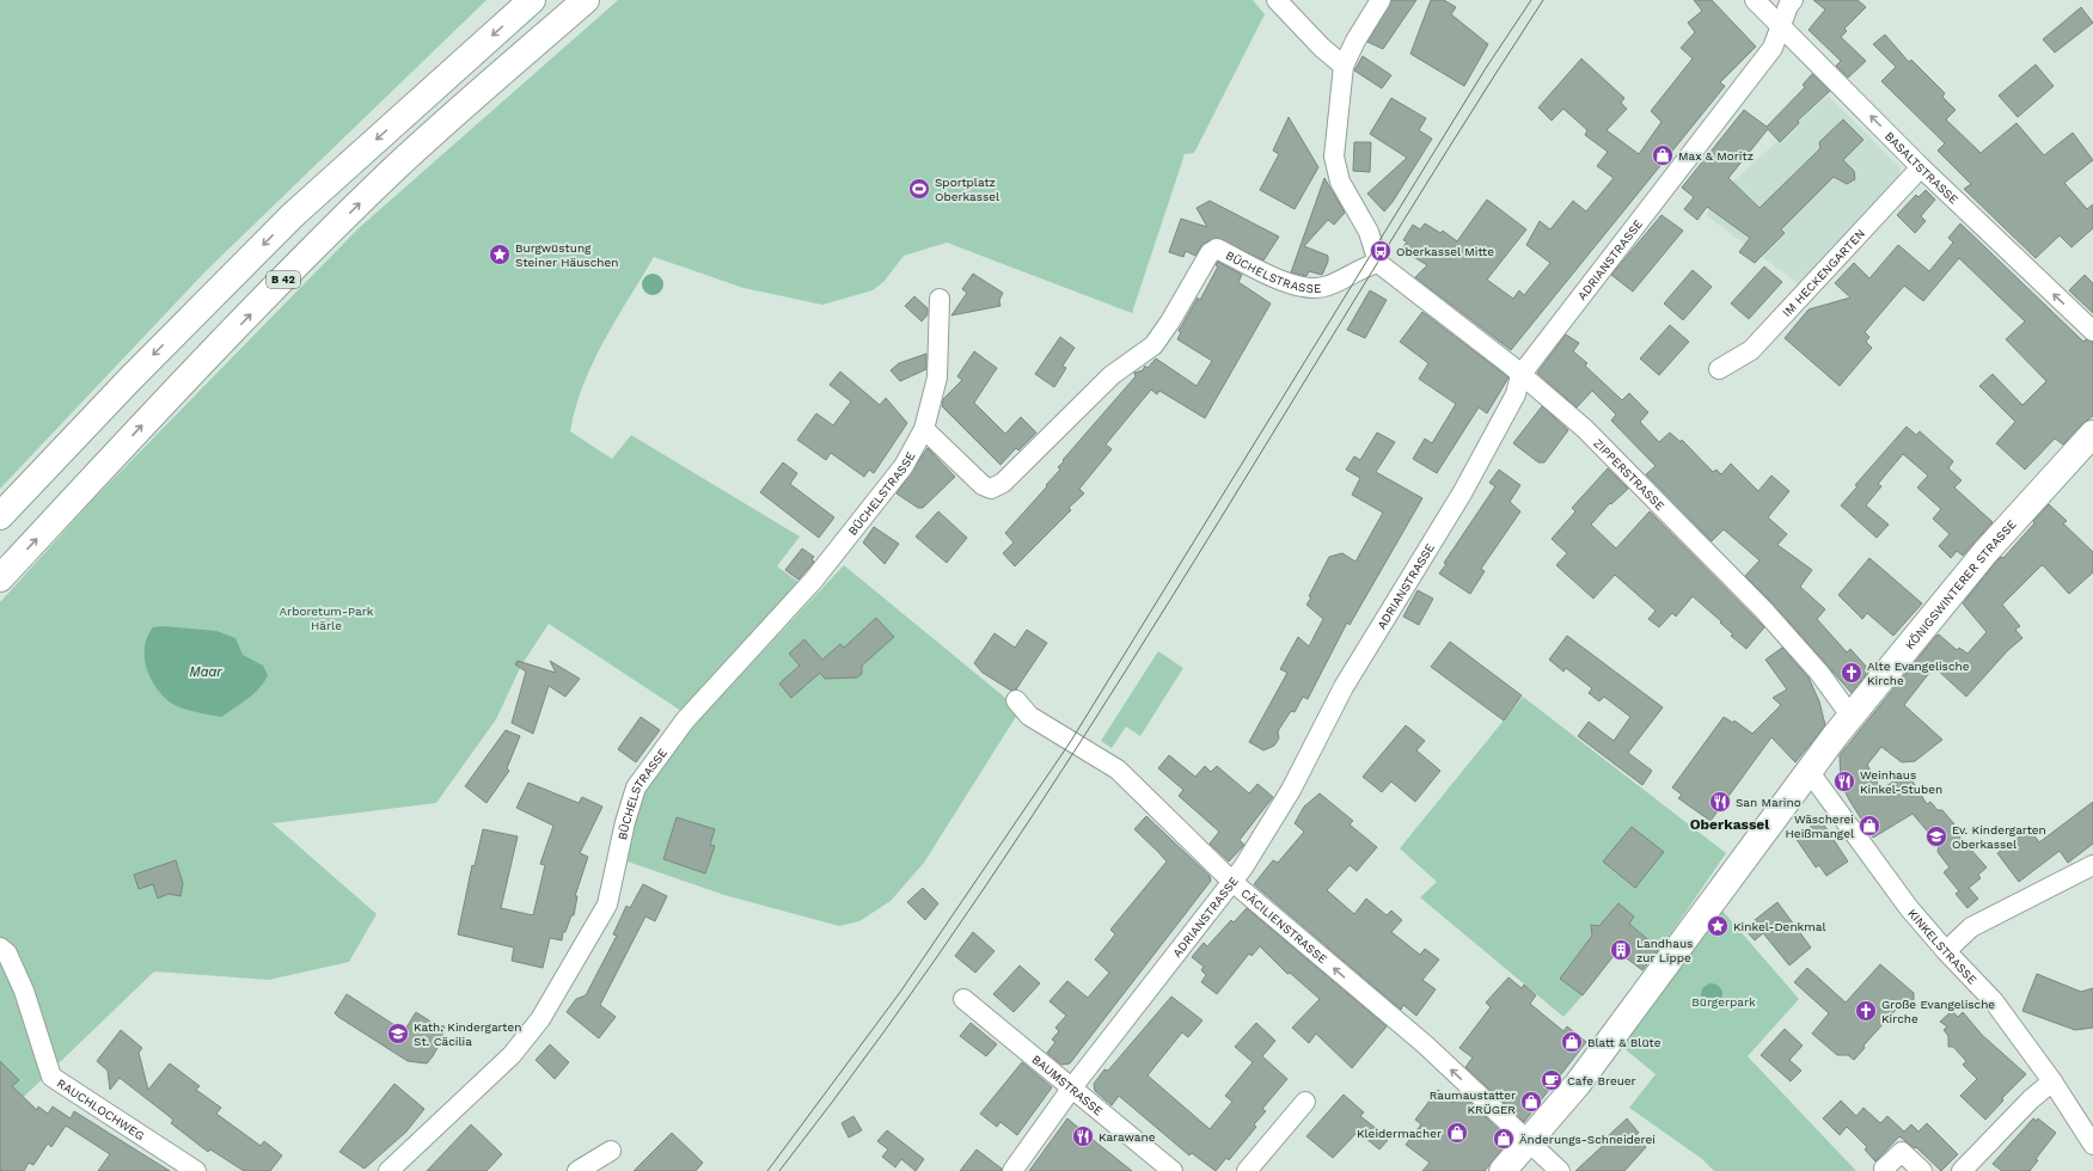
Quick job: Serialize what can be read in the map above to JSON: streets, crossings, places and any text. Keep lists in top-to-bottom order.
{
  "streets": {
    "main road": ["B 42", "KÖNIGSWINTERER STRASSE"],
    "street": [
      "BASALTSTRASSE",
      "ADRIANSTRASSE",
      "BÜCHELSTRASSE",
      "IM HECKENGARTEN",
      "ZIPPERSTRASSE",
      "CÄCILIENSTRASSE",
      "KINKELSTRASSE",
      "BAUMSTRASSE",
      "RAUCHLOCHWEG"
    ]
  },
  "crossings": [
    ["BASALTSTRASSE", "ADRIANSTRASSE"],
    ["BASALTSTRASSE", "IM HECKENGARTEN"],
    ["ADRIANSTRASSE", "ZIPPERSTRASSE"],
    ["ADRIANSTRASSE", "CÄCILIENSTRASSE"],
    ["ADRIANSTRASSE", "BAUMSTRASSE"],
    ["BÜCHELSTRASSE", "ZIPPERSTRASSE"],
    ["ZIPPERSTRASSE", "KÖNIGSWINTERER STRASSE"],
    ["KÖNIGSWINTERER STRASSE", "CÄCILIENSTRASSE"],
    ["KÖNIGSWINTERER STRASSE", "KINKELSTRASSE"]
  ],
  "one_way": ["BASALTSTRASSE", "CÄCILIENSTRASSE"],
  "districts": ["Oberkassel"],
  "water": ["Maar"],
  "parks": ["Arboretum-Park Härle", "Bürgerpark"],
  "places": {
    "shop": [
      "Max & Moritz",
      "Wäscherei Heißmangel",
      "Blatt & Blüte",
      "Raumaustatter KRÜGER",
      "Kleidermacher",
      "Änderungs-Schneiderei"
    ],
    "sports": ["Sportplatz Oberkassel"],
    "bus stop": ["Oberkassel Mitte"],
    "place": ["Burgwüstung Steiner Häuschen", "Kinkel-Denkmal"],
    "church": ["Alte Evangelische Kirche", "Große Evangelische Kirche"],
    "restaurant": ["Weinhaus Kinkel-Stuben", "San Marino", "Karawane"],
    "school or university": ["Ev. Kindergarten Oberkassel", "Kath. Kindergarten St. Cäcilia"],
    "building": ["Landhaus zur Lippe"],
    "cafe": ["Cafe Breuer"]
  }
}
